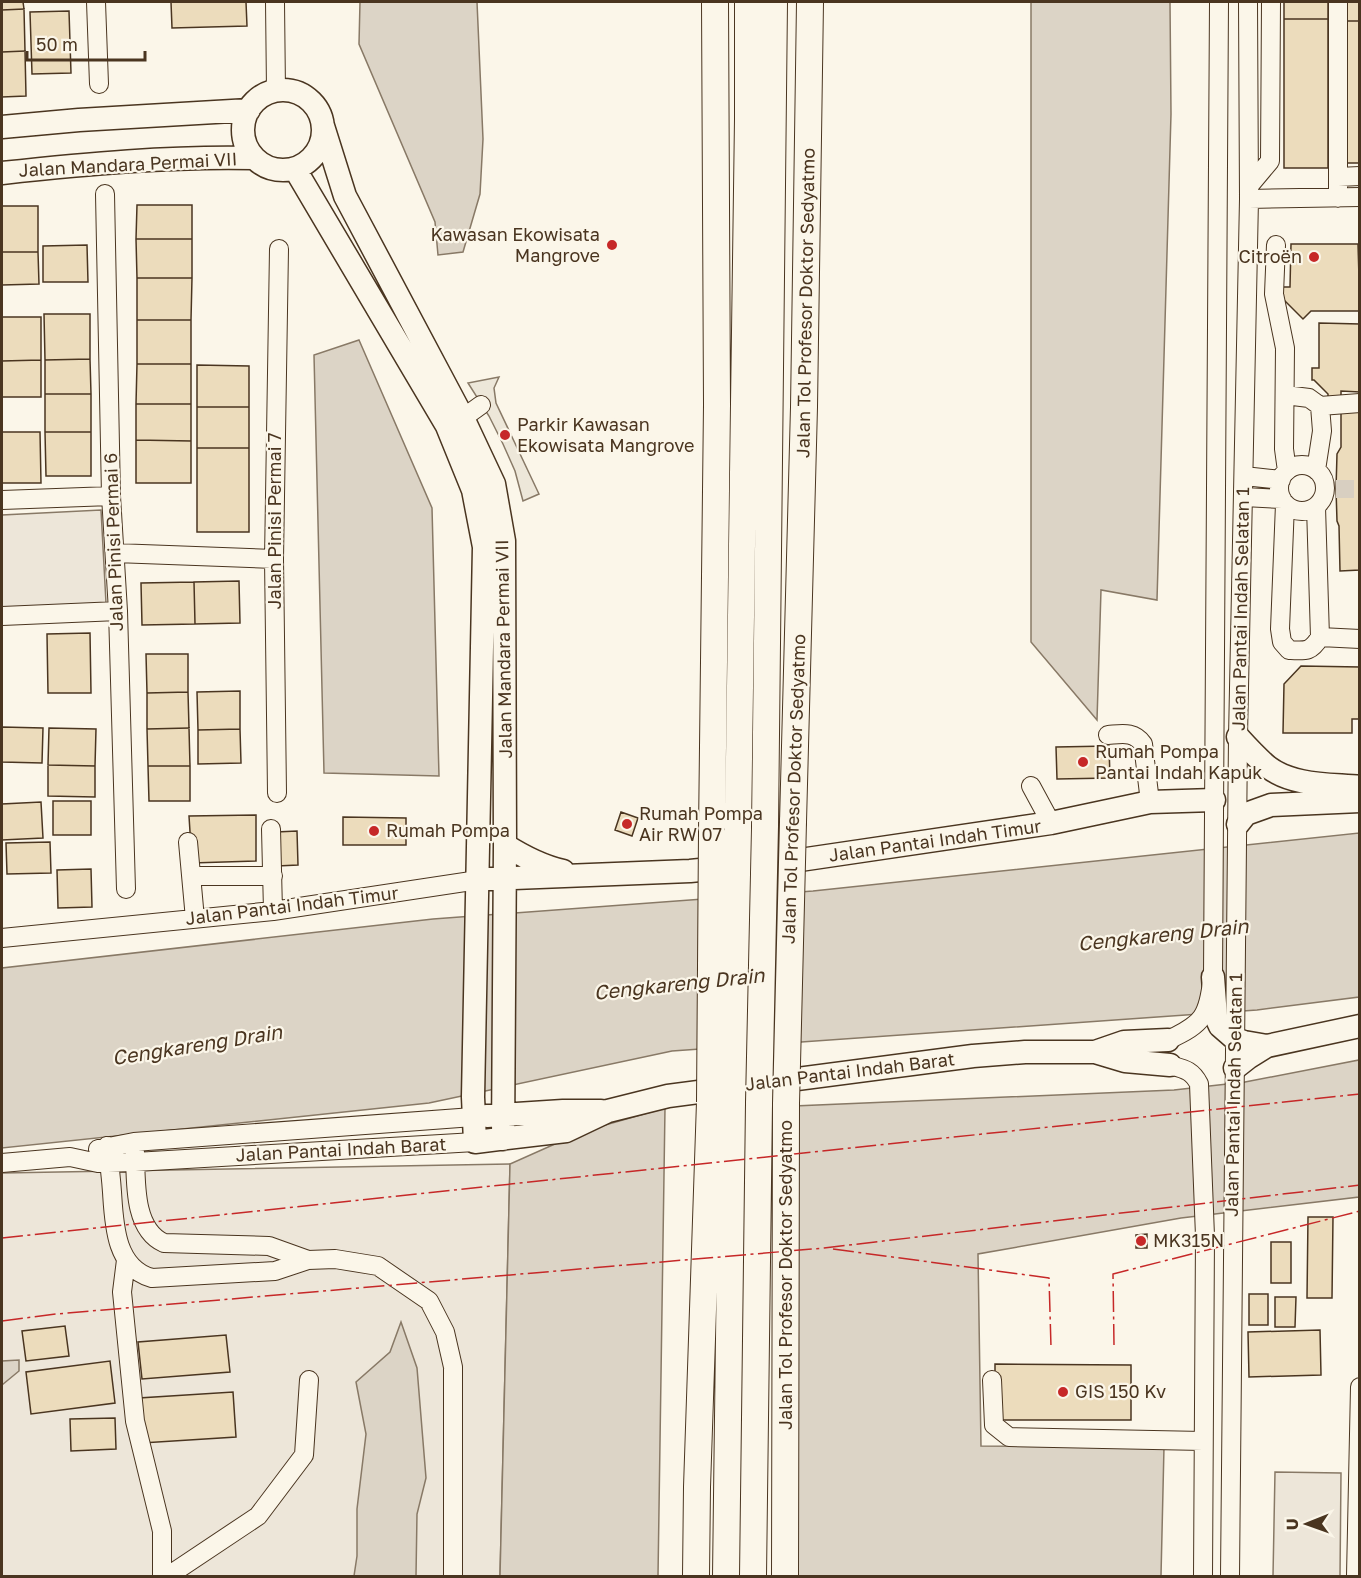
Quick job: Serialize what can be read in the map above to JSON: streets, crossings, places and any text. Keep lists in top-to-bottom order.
{
  "streets": {
    "highway": ["Jalan Tol Profesor Doktor Sedyatmo"],
    "main road": ["Jalan Mandara Permai VII", "Jalan Pantai Indah Timur", "Jalan Pantai Indah Barat"],
    "street": ["Jalan Pinisi Permai 7", "Jalan Pinisi Permai 6", "Jalan Pantai Indah Selatan 1"]
  },
  "crossings": [
    ["Jalan Mandara Permai VII", "Jalan Pantai Indah Timur"],
    ["Jalan Mandara Permai VII", "Jalan Pantai Indah Barat"],
    ["Jalan Pantai Indah Selatan 1", "Jalan Pantai Indah Timur"],
    ["Jalan Pantai Indah Selatan 1", "Jalan Pantai Indah Barat"]
  ],
  "water": ["Cengkareng Drain"],
  "places": [
    "Kawasan Ekowisata Mangrove",
    "Citroën",
    "Parkir Kawasan Ekowisata Mangrove",
    "Rumah Pompa Pantai Indah Kapuk",
    "Rumah Pompa Air RW 07",
    "Rumah Pompa",
    "MK315N",
    "GIS 150 Kv"
  ],
  "scale_bar": "50 m",
  "north": "left"
}
